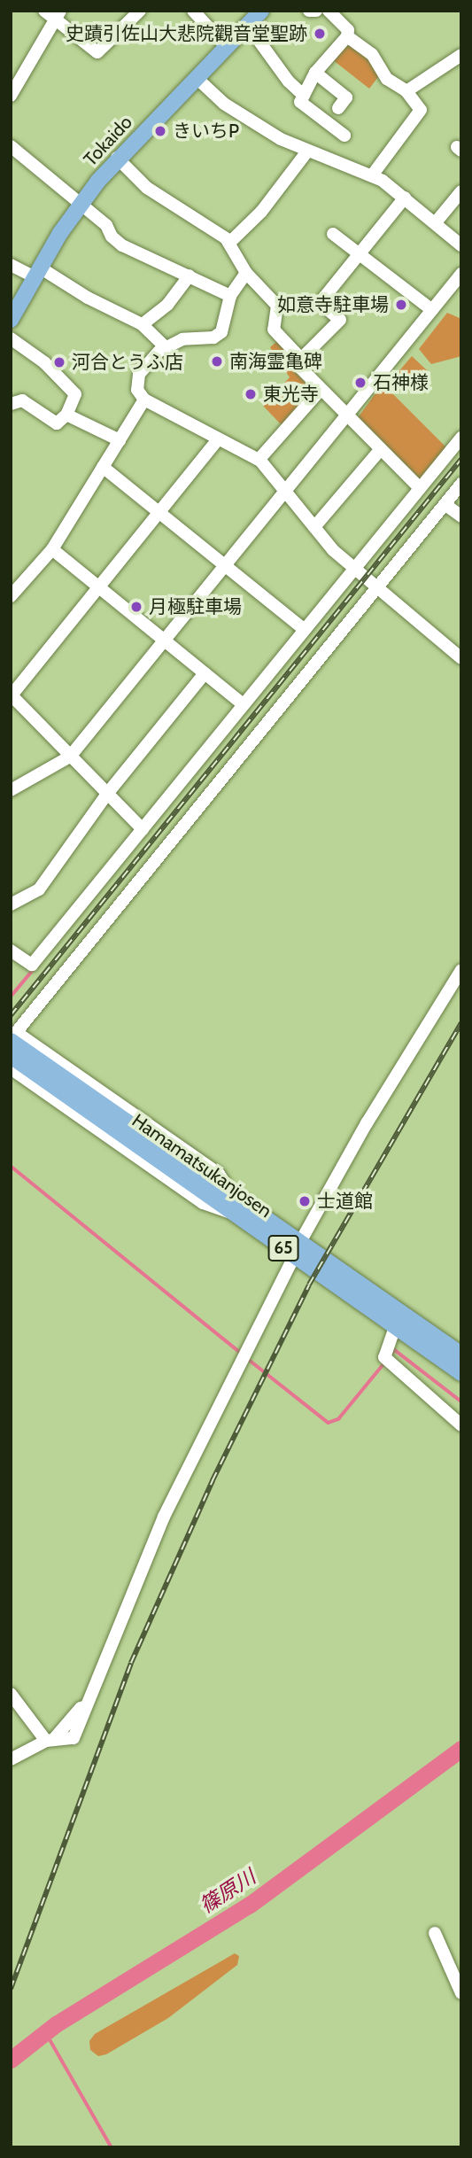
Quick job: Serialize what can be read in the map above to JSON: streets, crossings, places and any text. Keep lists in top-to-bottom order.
{
  "streets": {
    "main road": ["Tokaido", "Hamamatsukanjosen", "65"]
  },
  "water": ["篠原川"],
  "places": [
    "史蹟引佐山大悲院觀音堂聖跡",
    "きいちP",
    "如意寺駐車場",
    "南海霊亀碑",
    "河合とうふ店",
    "石神様",
    "東光寺",
    "月極駐車場",
    "士道館"
  ]
}
